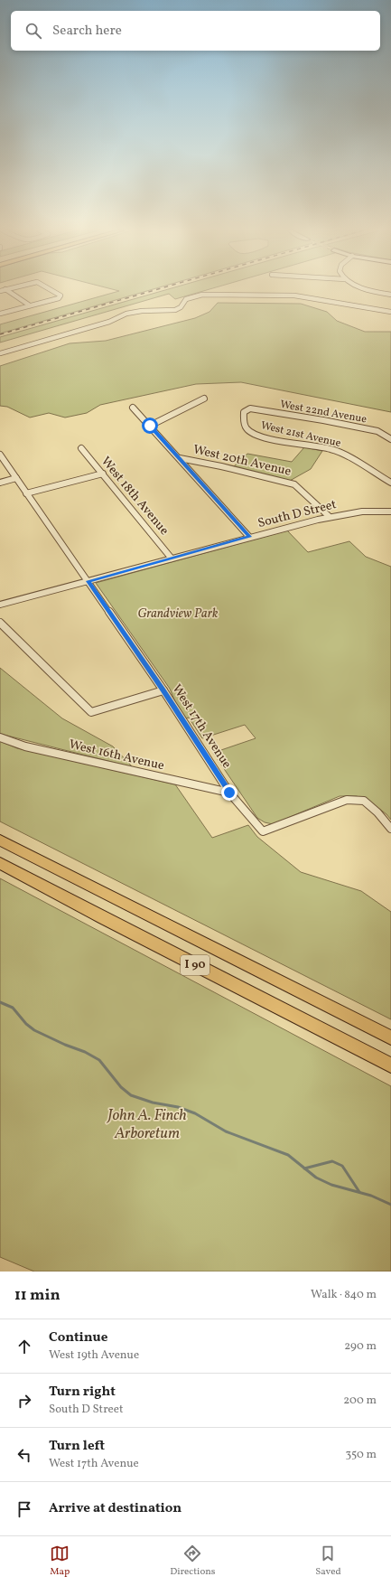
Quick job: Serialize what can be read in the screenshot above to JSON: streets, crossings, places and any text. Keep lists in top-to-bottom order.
{
  "streets": {
    "highway": ["I 90"],
    "street": [
      "West 22nd Avenue",
      "West 21st Avenue",
      "West 20th Avenue",
      "West 18th Avenue",
      "South D Street",
      "West 17th Avenue",
      "West 16th Avenue"
    ]
  },
  "crossings": [
    ["West 22nd Avenue", "West 21st Avenue"],
    ["West 20th Avenue", "South D Street"],
    ["West 18th Avenue", "South D Street"],
    ["South D Street", "West 17th Avenue"],
    ["West 17th Avenue", "West 16th Avenue"]
  ],
  "parks": ["Grandview Park", "John A. Finch Arboretum"],
  "page": {
    "search": "Search here",
    "heading": ["11 min", "Walk · 840 m"],
    "list": [
      ["Continue", "West 19th Avenue", "290 m"],
      ["Turn right", "South D Street", "200 m"],
      ["Turn left", "West 17th Avenue", "350 m"],
      "Arrive at destination"
    ],
    "nav": ["Map", "Directions", "Saved"]
  }
}
